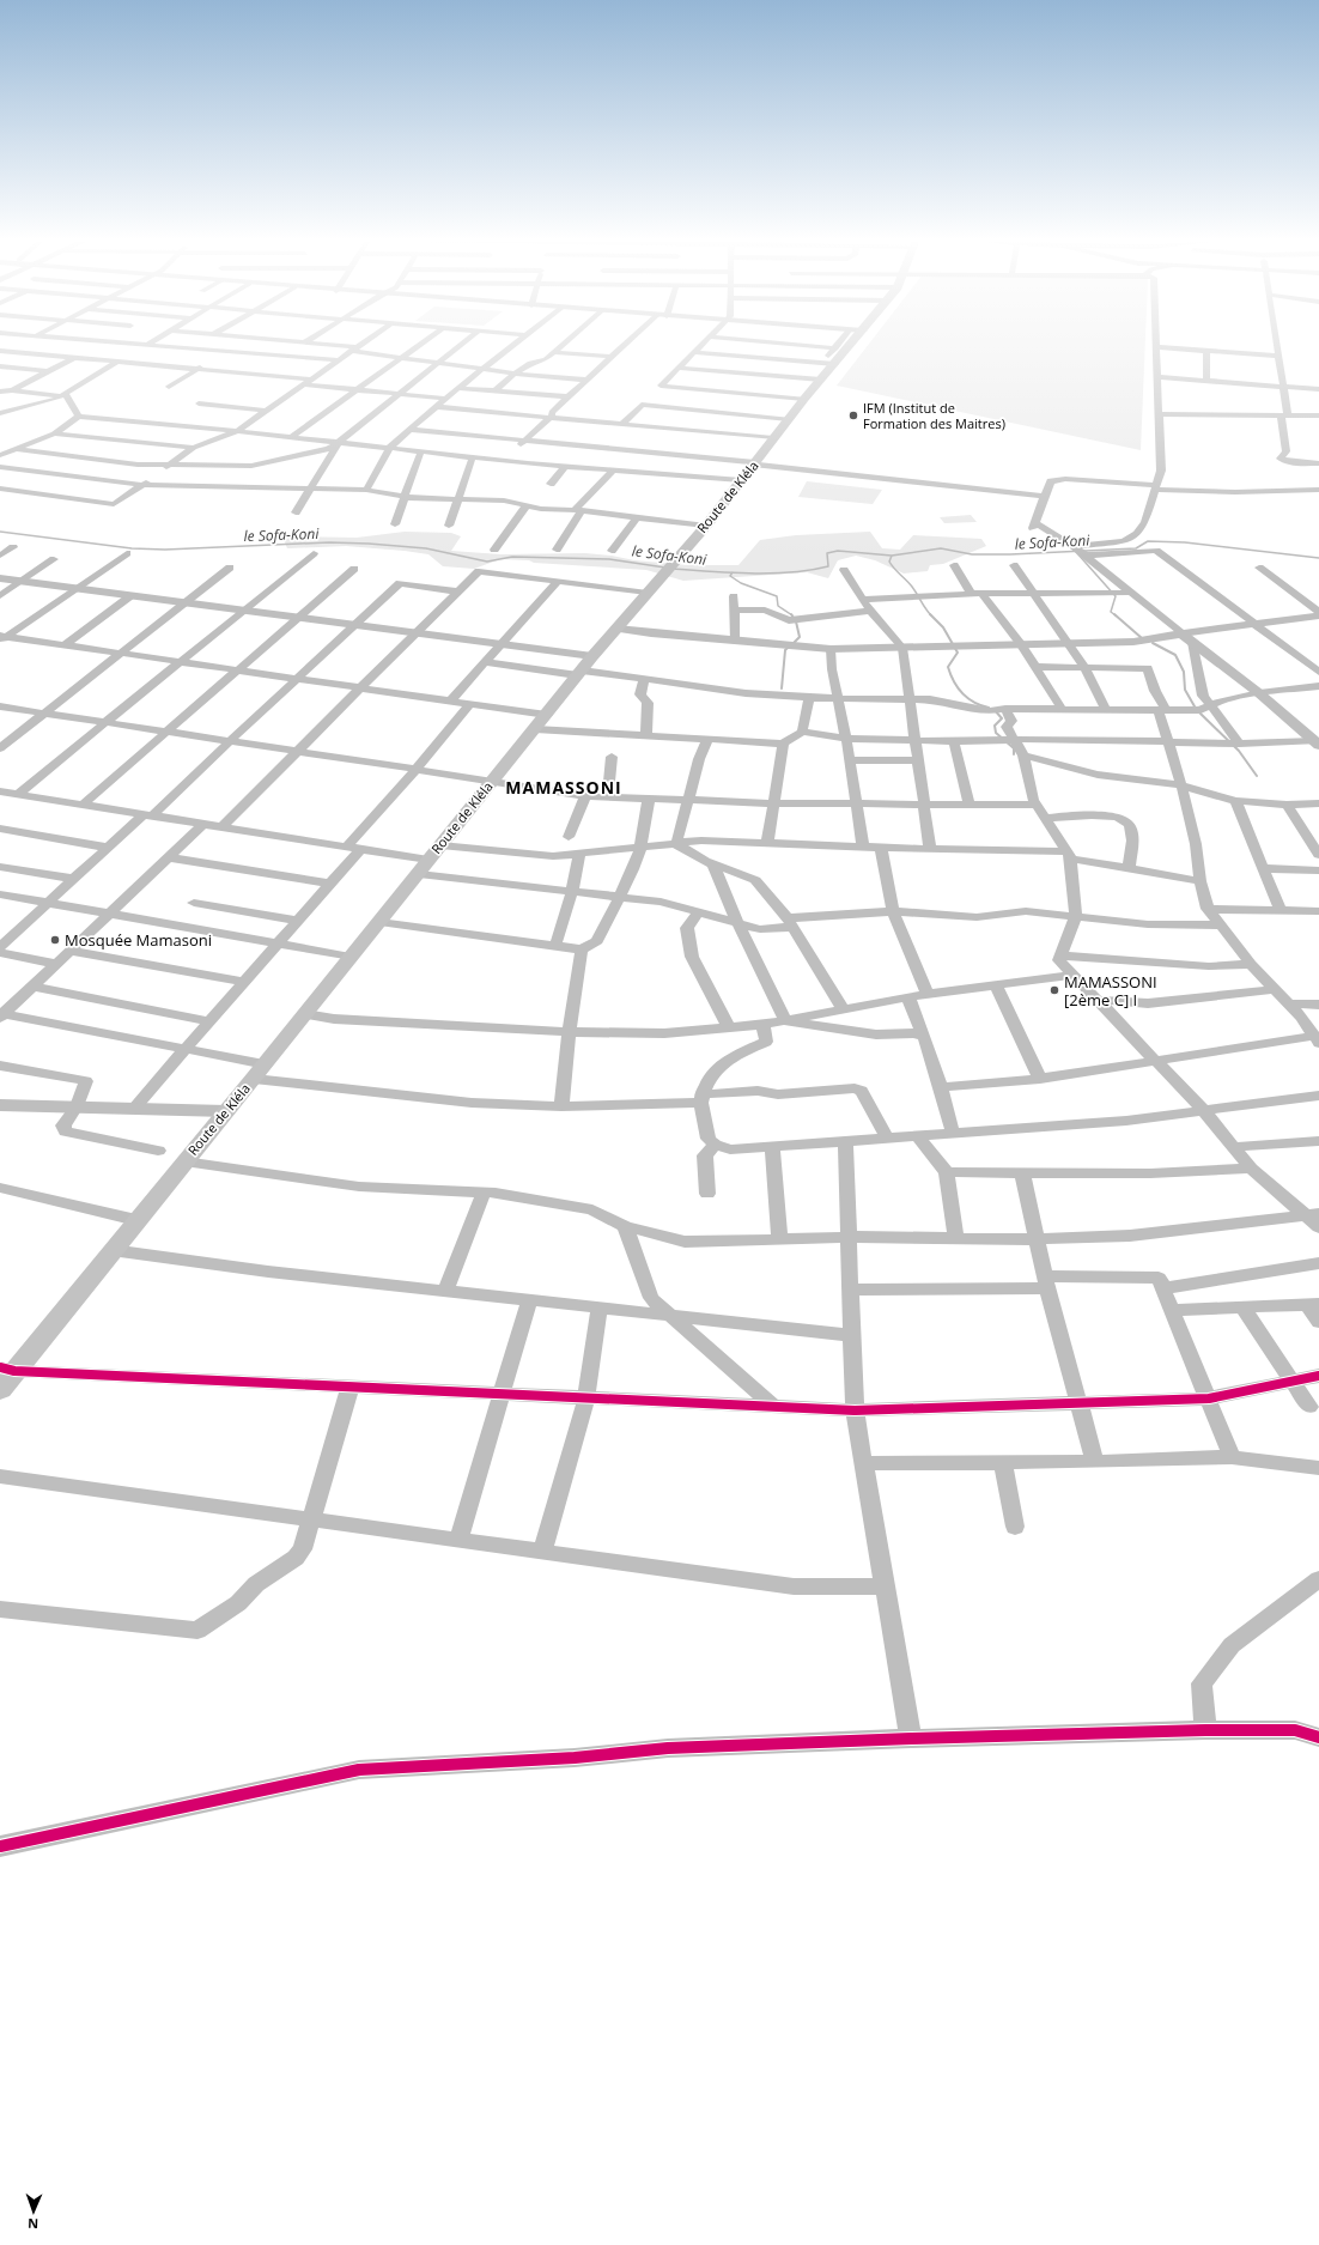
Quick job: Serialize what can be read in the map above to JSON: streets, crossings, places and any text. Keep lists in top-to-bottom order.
{
  "streets": {
    "main road": ["Route de Kléla"]
  },
  "districts": ["MAMASSONI"],
  "water": ["le Sofa-Koni"],
  "places": ["IFM (Institut de Formation des Maitres)", "Mosquée Mamasoni", "MAMASSONI [2ème C] I"],
  "north": "bottom"
}
